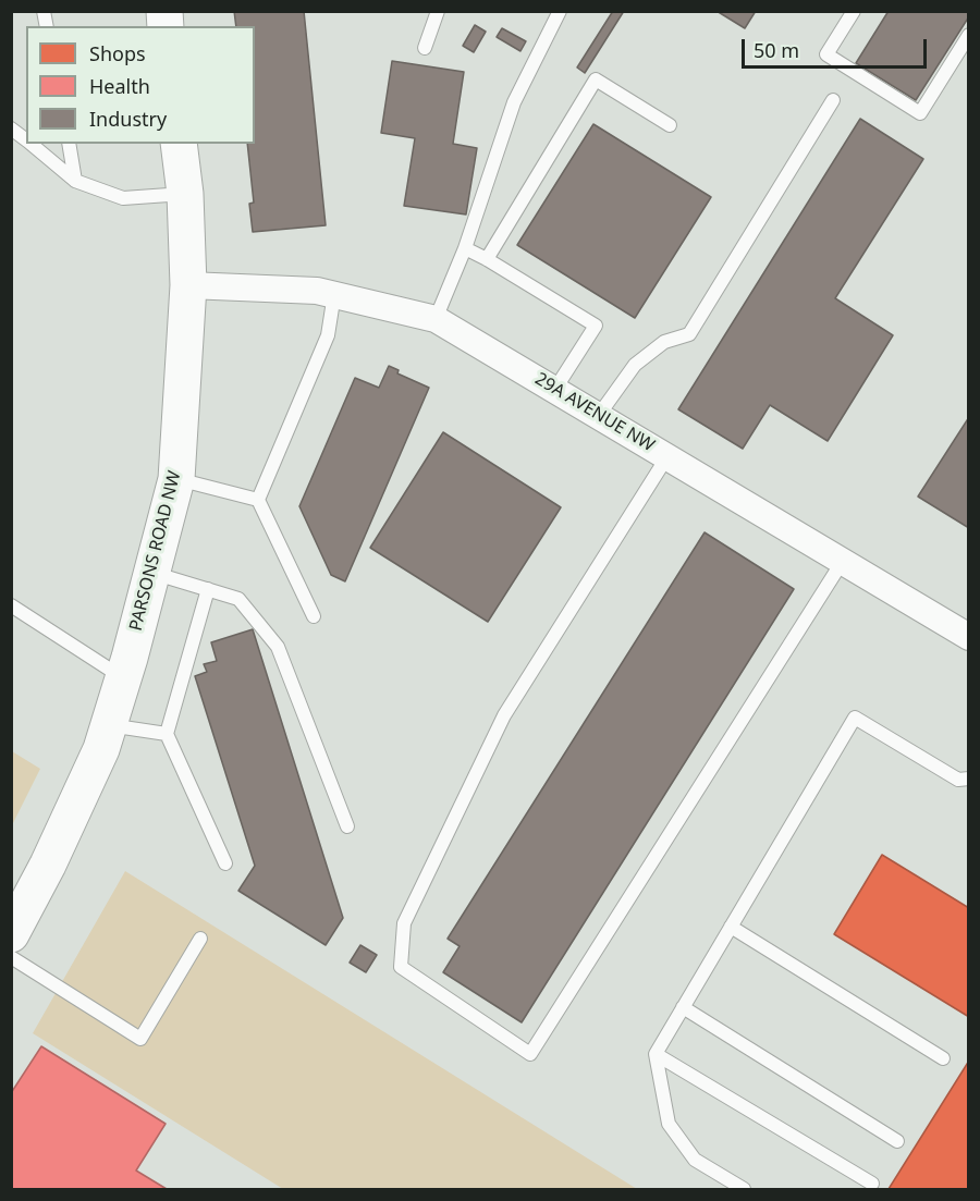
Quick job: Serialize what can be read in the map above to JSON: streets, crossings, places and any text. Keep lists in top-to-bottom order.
{
  "streets": {
    "main road": ["PARSONS ROAD NW"],
    "street": ["29A AVENUE NW"]
  },
  "crossings": [
    ["29A AVENUE NW", "PARSONS ROAD NW"]
  ],
  "legend": ["Shops", "Health", "Industry"],
  "scale_bar": "50 m"
}
